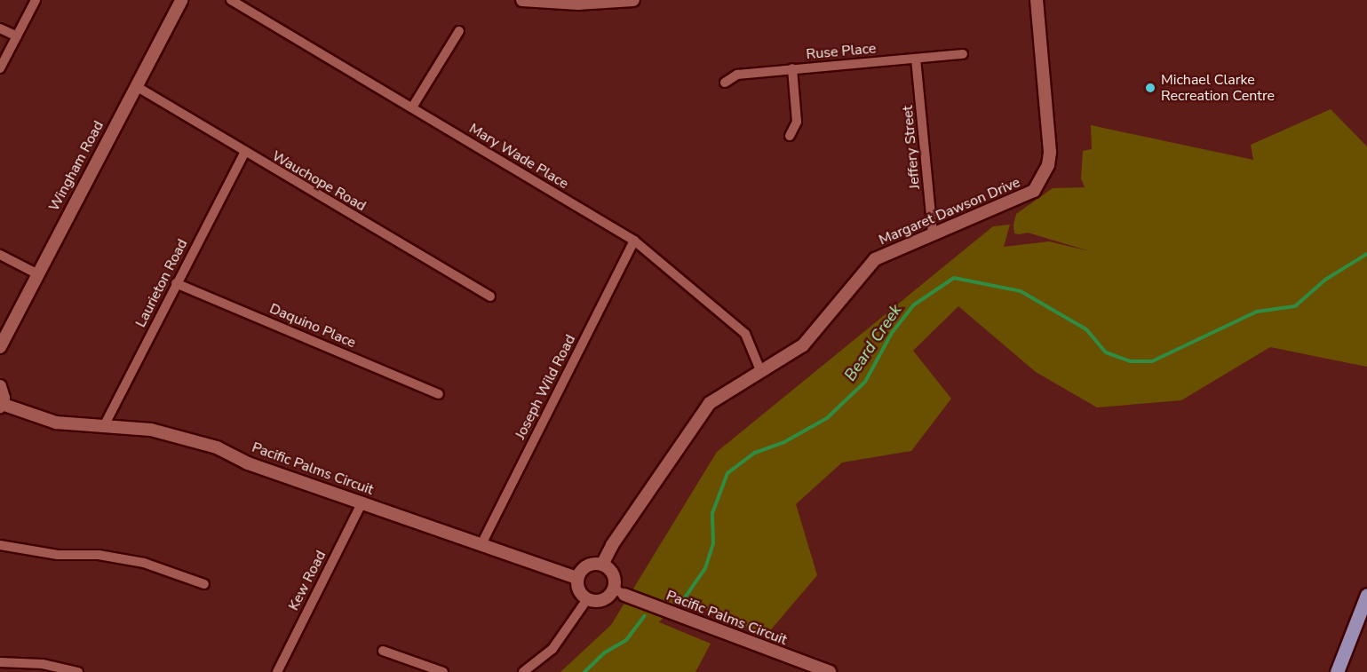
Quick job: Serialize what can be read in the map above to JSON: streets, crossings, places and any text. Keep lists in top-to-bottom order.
{
  "streets": {
    "street": [
      "Ruse Place",
      "Jeffery Street",
      "Mary Wade Place",
      "Wingham Road",
      "Wauchope Road",
      "Margaret Dawson Drive",
      "Laurieton Road",
      "Daquino Place",
      "Joseph Wild Road",
      "Pacific Palms Circuit",
      "Kew Road"
    ]
  },
  "crossings": [
    ["Ruse Place", "Jeffery Street"],
    ["Jeffery Street", "Margaret Dawson Drive"],
    ["Mary Wade Place", "Margaret Dawson Drive"],
    ["Mary Wade Place", "Joseph Wild Road"],
    ["Wingham Road", "Wauchope Road"],
    ["Wauchope Road", "Laurieton Road"],
    ["Margaret Dawson Drive", "Pacific Palms Circuit"],
    ["Laurieton Road", "Daquino Place"],
    ["Laurieton Road", "Pacific Palms Circuit"],
    ["Joseph Wild Road", "Pacific Palms Circuit"],
    ["Pacific Palms Circuit", "Kew Road"]
  ],
  "water": ["Beard Creek"],
  "places": ["Michael Clarke Recreation Centre"]
}
